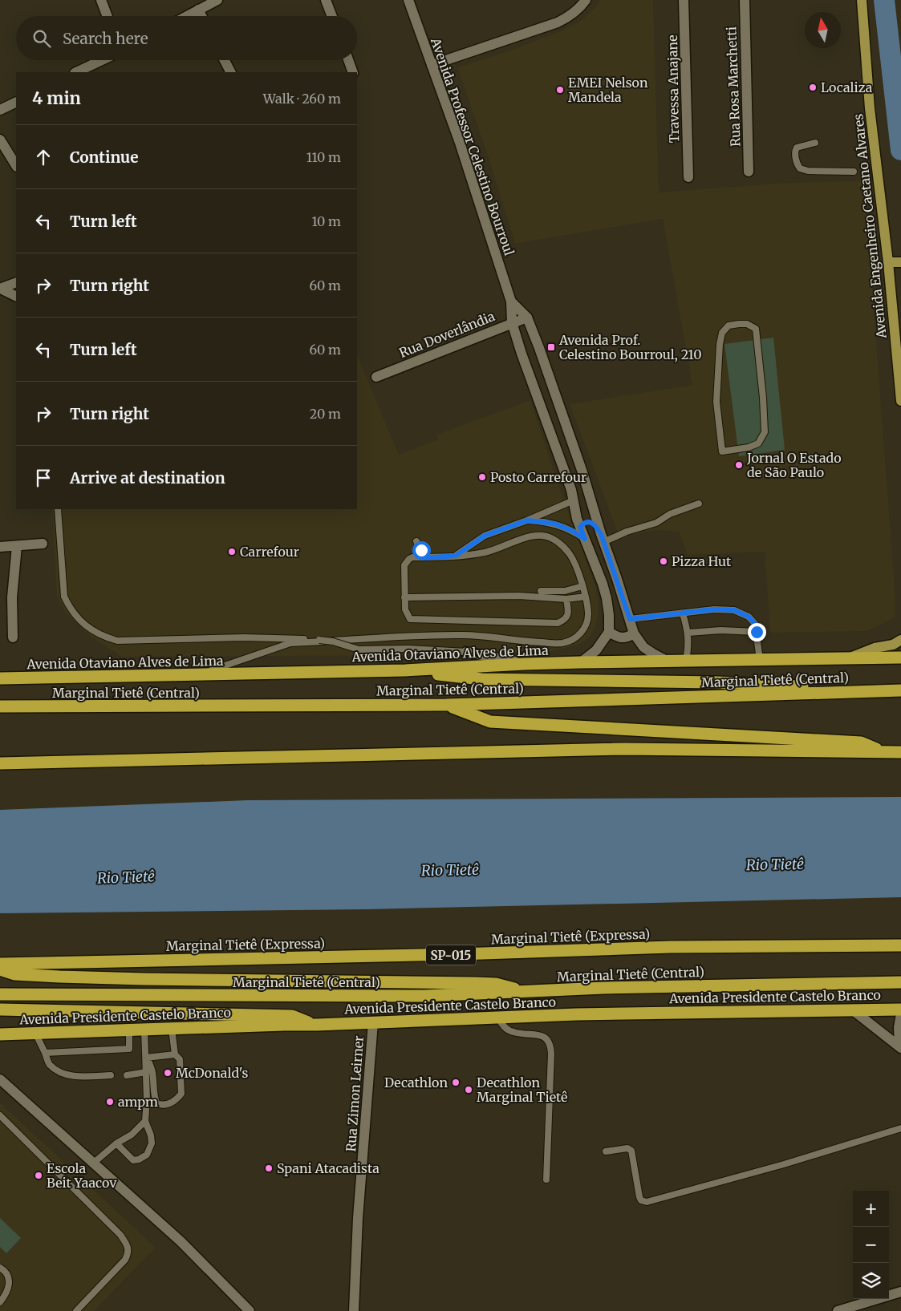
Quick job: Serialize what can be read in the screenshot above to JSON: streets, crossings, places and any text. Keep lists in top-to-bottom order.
{
  "streets": {
    "highway": [
      "Avenida Otaviano Alves de Lima",
      "Marginal Tietê (Central)",
      "Marginal Tietê (Expressa)",
      "SP-015",
      "Avenida Presidente Castelo Branco"
    ],
    "main road": ["Avenida Engenheiro Caetano Alvares"],
    "street": [
      "Rua Rosa Marchetti",
      "Travessa Anajane",
      "Avenida Professor Celestino Bourroul",
      "Rua Doverlândia",
      "Rua Zimon Leirner"
    ]
  },
  "crossings": [
    ["Avenida Professor Celestino Bourroul", "Rua Doverlândia"],
    ["Avenida Professor Celestino Bourroul", "Avenida Otaviano Alves de Lima"],
    ["Avenida Presidente Castelo Branco", "Rua Zimon Leirner"]
  ],
  "water": ["Rio Tietê"],
  "places": {
    "other": [
      "Localiza",
      "EMEI Nelson Mandela",
      "Jornal O Estado de São Paulo",
      "Posto Carrefour",
      "Carrefour",
      "Pizza Hut",
      "McDonald's",
      "Decathlon",
      "Decathlon Marginal Tietê",
      "ampm",
      "Spani Atacadista",
      "Escola Beit Yaacov"
    ],
    "transit": ["Avenida Prof. Celestino Bourroul, 210"]
  },
  "north": "top",
  "page": {
    "search": "Search here",
    "heading": ["4 min", "Walk · 260 m"],
    "list": [
      ["Continue", "110 m"],
      ["Turn left", "10 m"],
      ["Turn right", "60 m"],
      ["Turn left", "60 m"],
      ["Turn right", "20 m"],
      "Arrive at destination"
    ],
    "map_buttons": ["+", "−"]
  }
}
